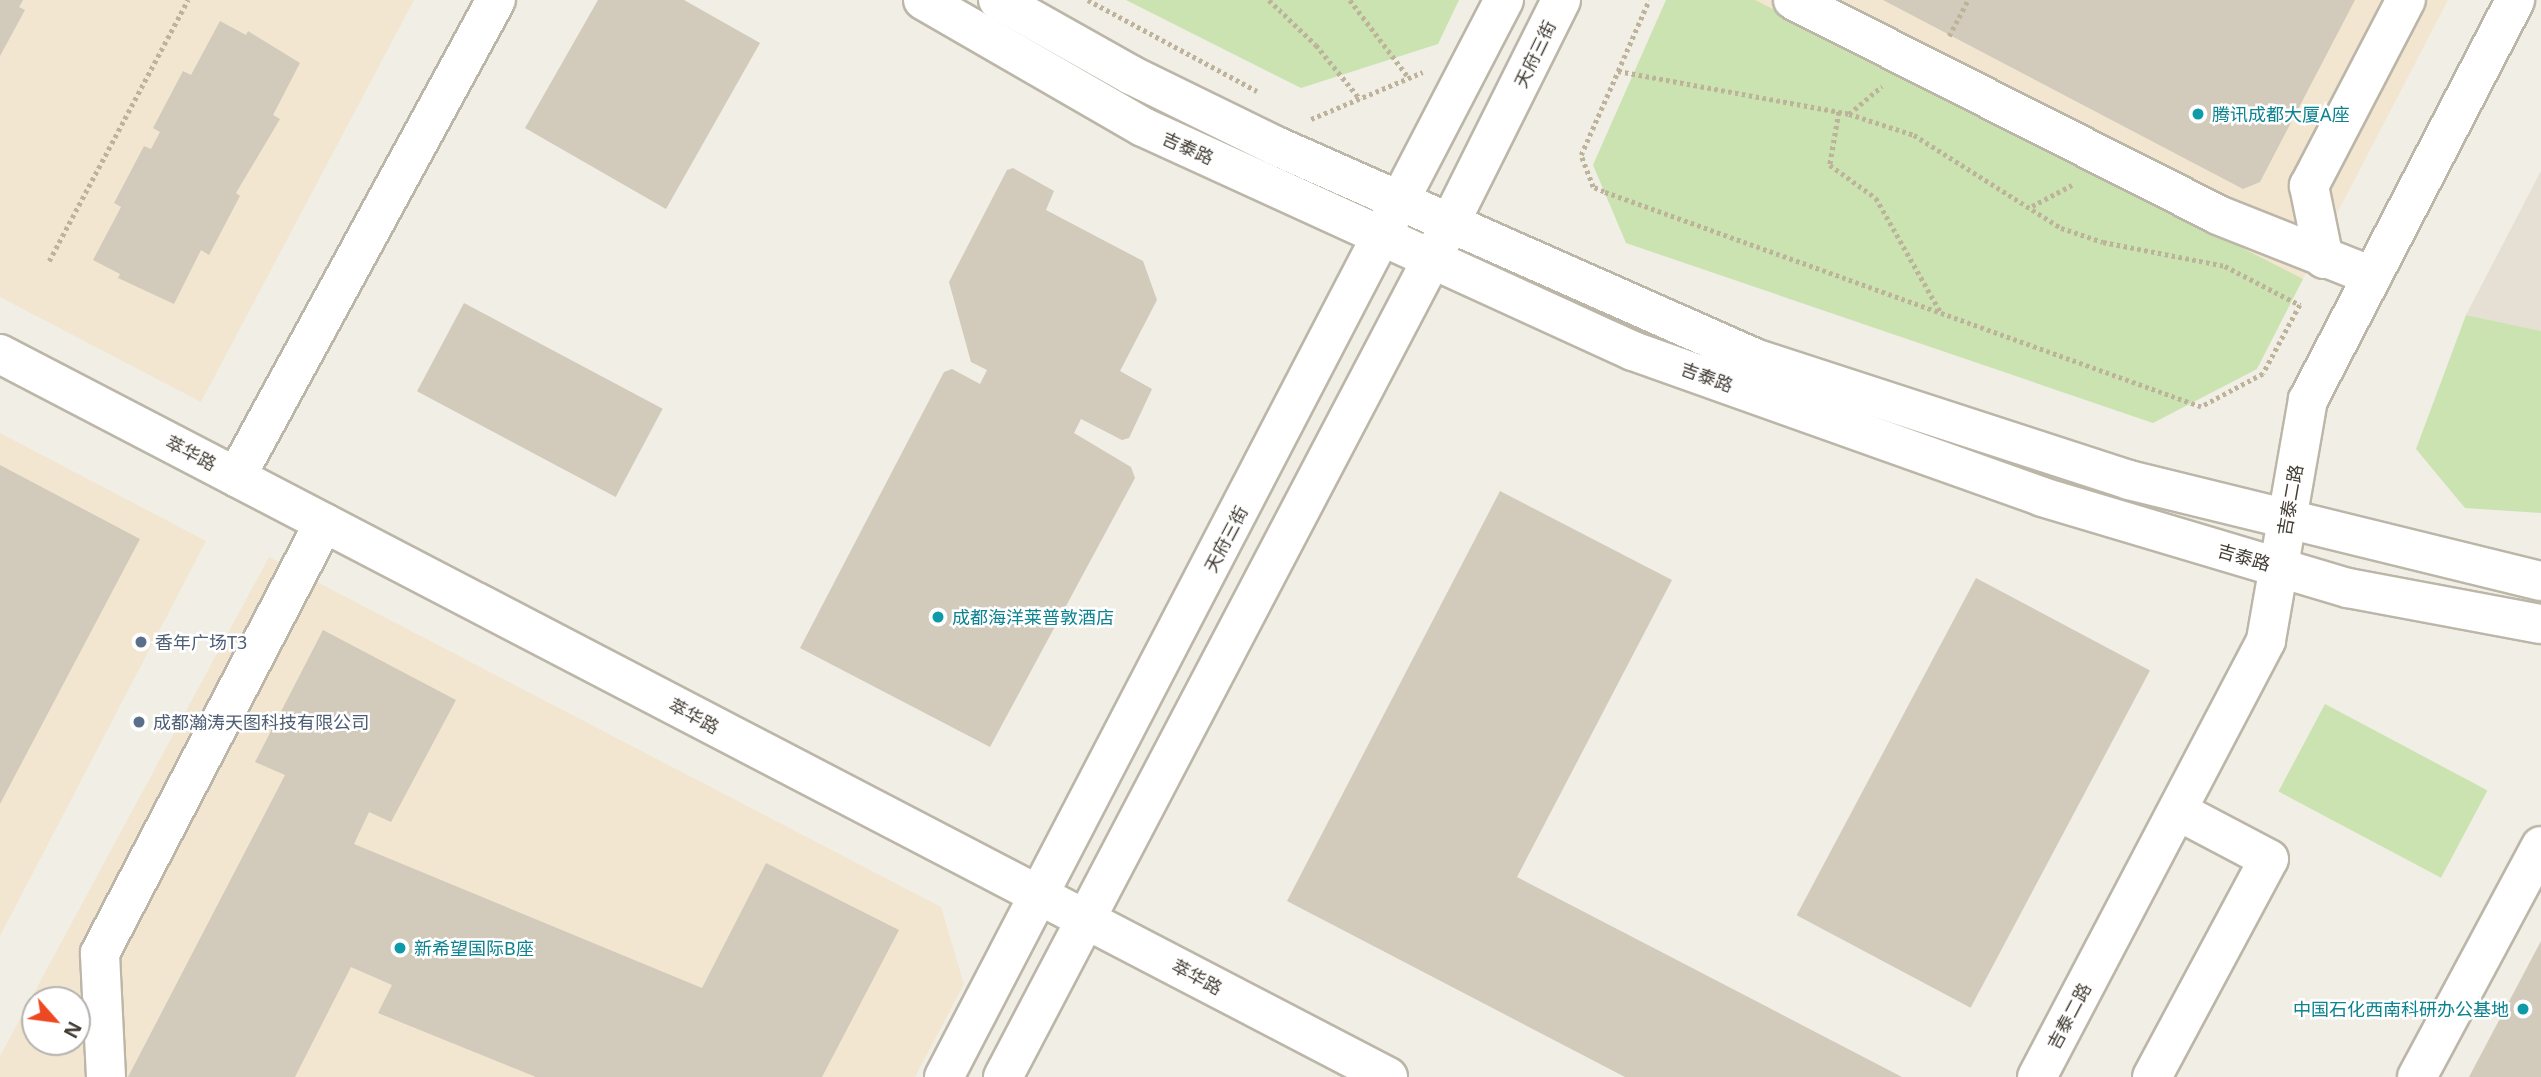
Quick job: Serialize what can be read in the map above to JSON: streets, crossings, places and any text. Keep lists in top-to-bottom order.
{
  "streets": {
    "street": [
      "天府三街",
      "吉泰路",
      "萃华路",
      "吉泰二路"
    ]
  },
  "crossings": [
    ["天府三街", "吉泰路"],
    ["天府三街", "萃华路"],
    ["吉泰路", "吉泰二路"]
  ],
  "places": [
    "腾讯成都大厦A座",
    "成都海洋莱普敦酒店",
    "香年广场T3",
    "成都瀚涛天图科技有限公司",
    "新希望国际B座",
    "中国石化西南科研办公基地"
  ],
  "north": "bottom right"
}
